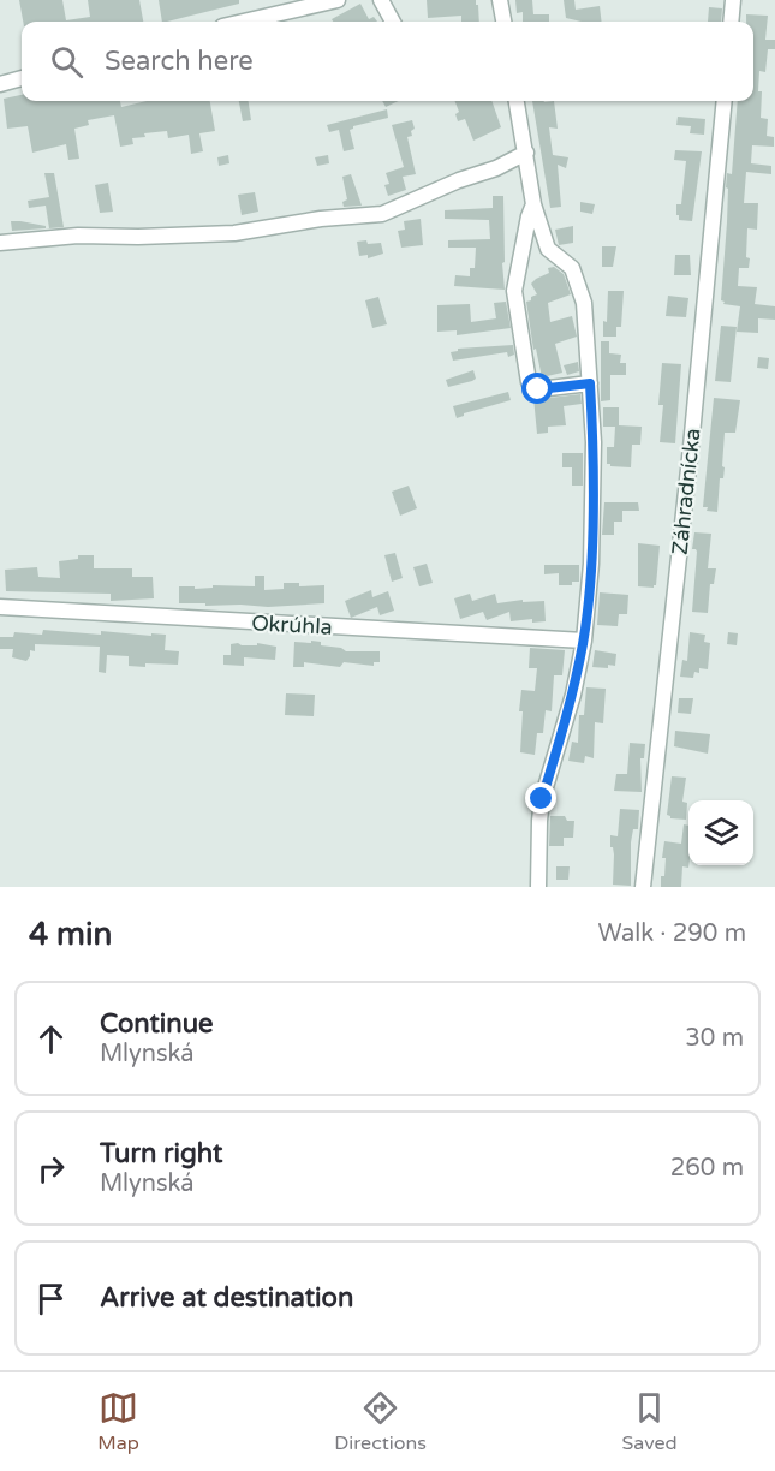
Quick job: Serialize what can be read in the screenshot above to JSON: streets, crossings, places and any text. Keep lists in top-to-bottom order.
{
  "streets": {
    "street": ["Záhradnícka", "Okrúhla"]
  },
  "page": {
    "search": "Search here",
    "heading": ["4 min", "Walk · 290 m"],
    "list": [
      ["Continue", "Mlynská", "30 m"],
      ["Turn right", "Mlynská", "260 m"],
      "Arrive at destination"
    ],
    "nav": ["Map", "Directions", "Saved"]
  }
}
